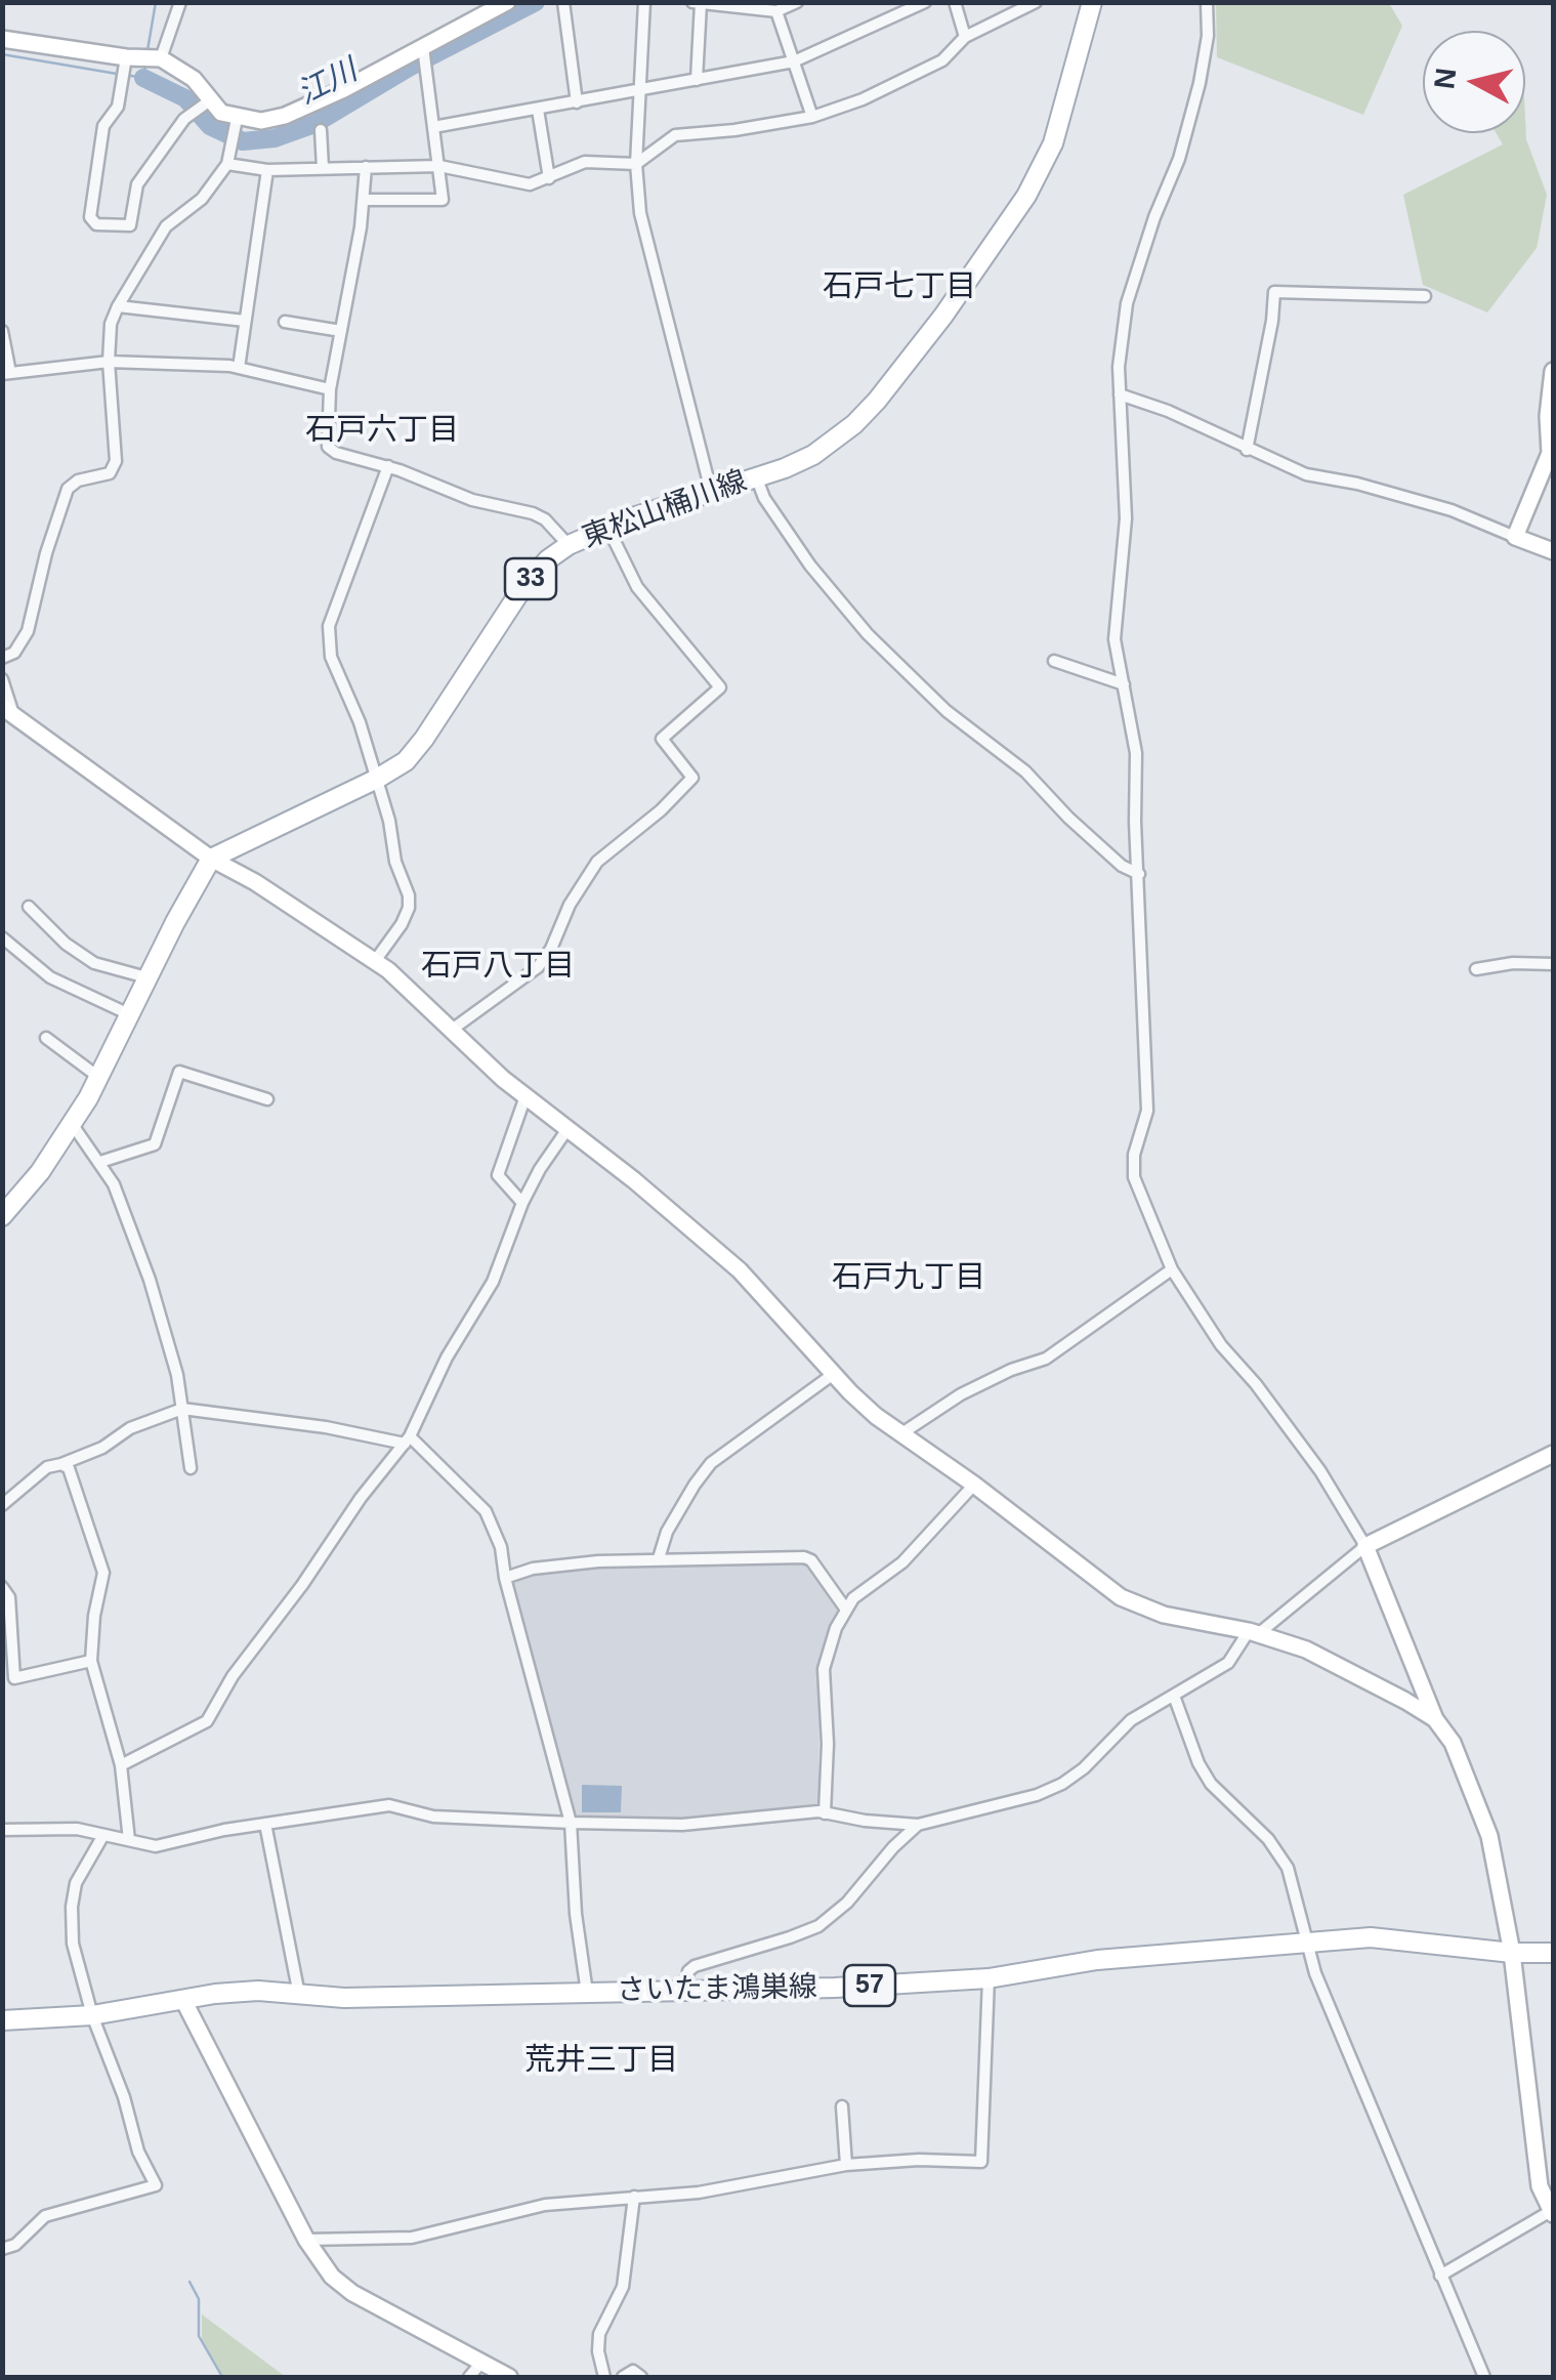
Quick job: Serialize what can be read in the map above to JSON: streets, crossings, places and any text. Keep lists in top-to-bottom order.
{
  "streets": {
    "main road": [
      "東松山桶川線",
      "33",
      "57",
      "さいたま鴻巣線"
    ]
  },
  "districts": [
    "石戸七丁目",
    "石戸六丁目",
    "石戸八丁目",
    "石戸九丁目",
    "荒井三丁目"
  ],
  "water": ["江川"],
  "north": "left"
}
